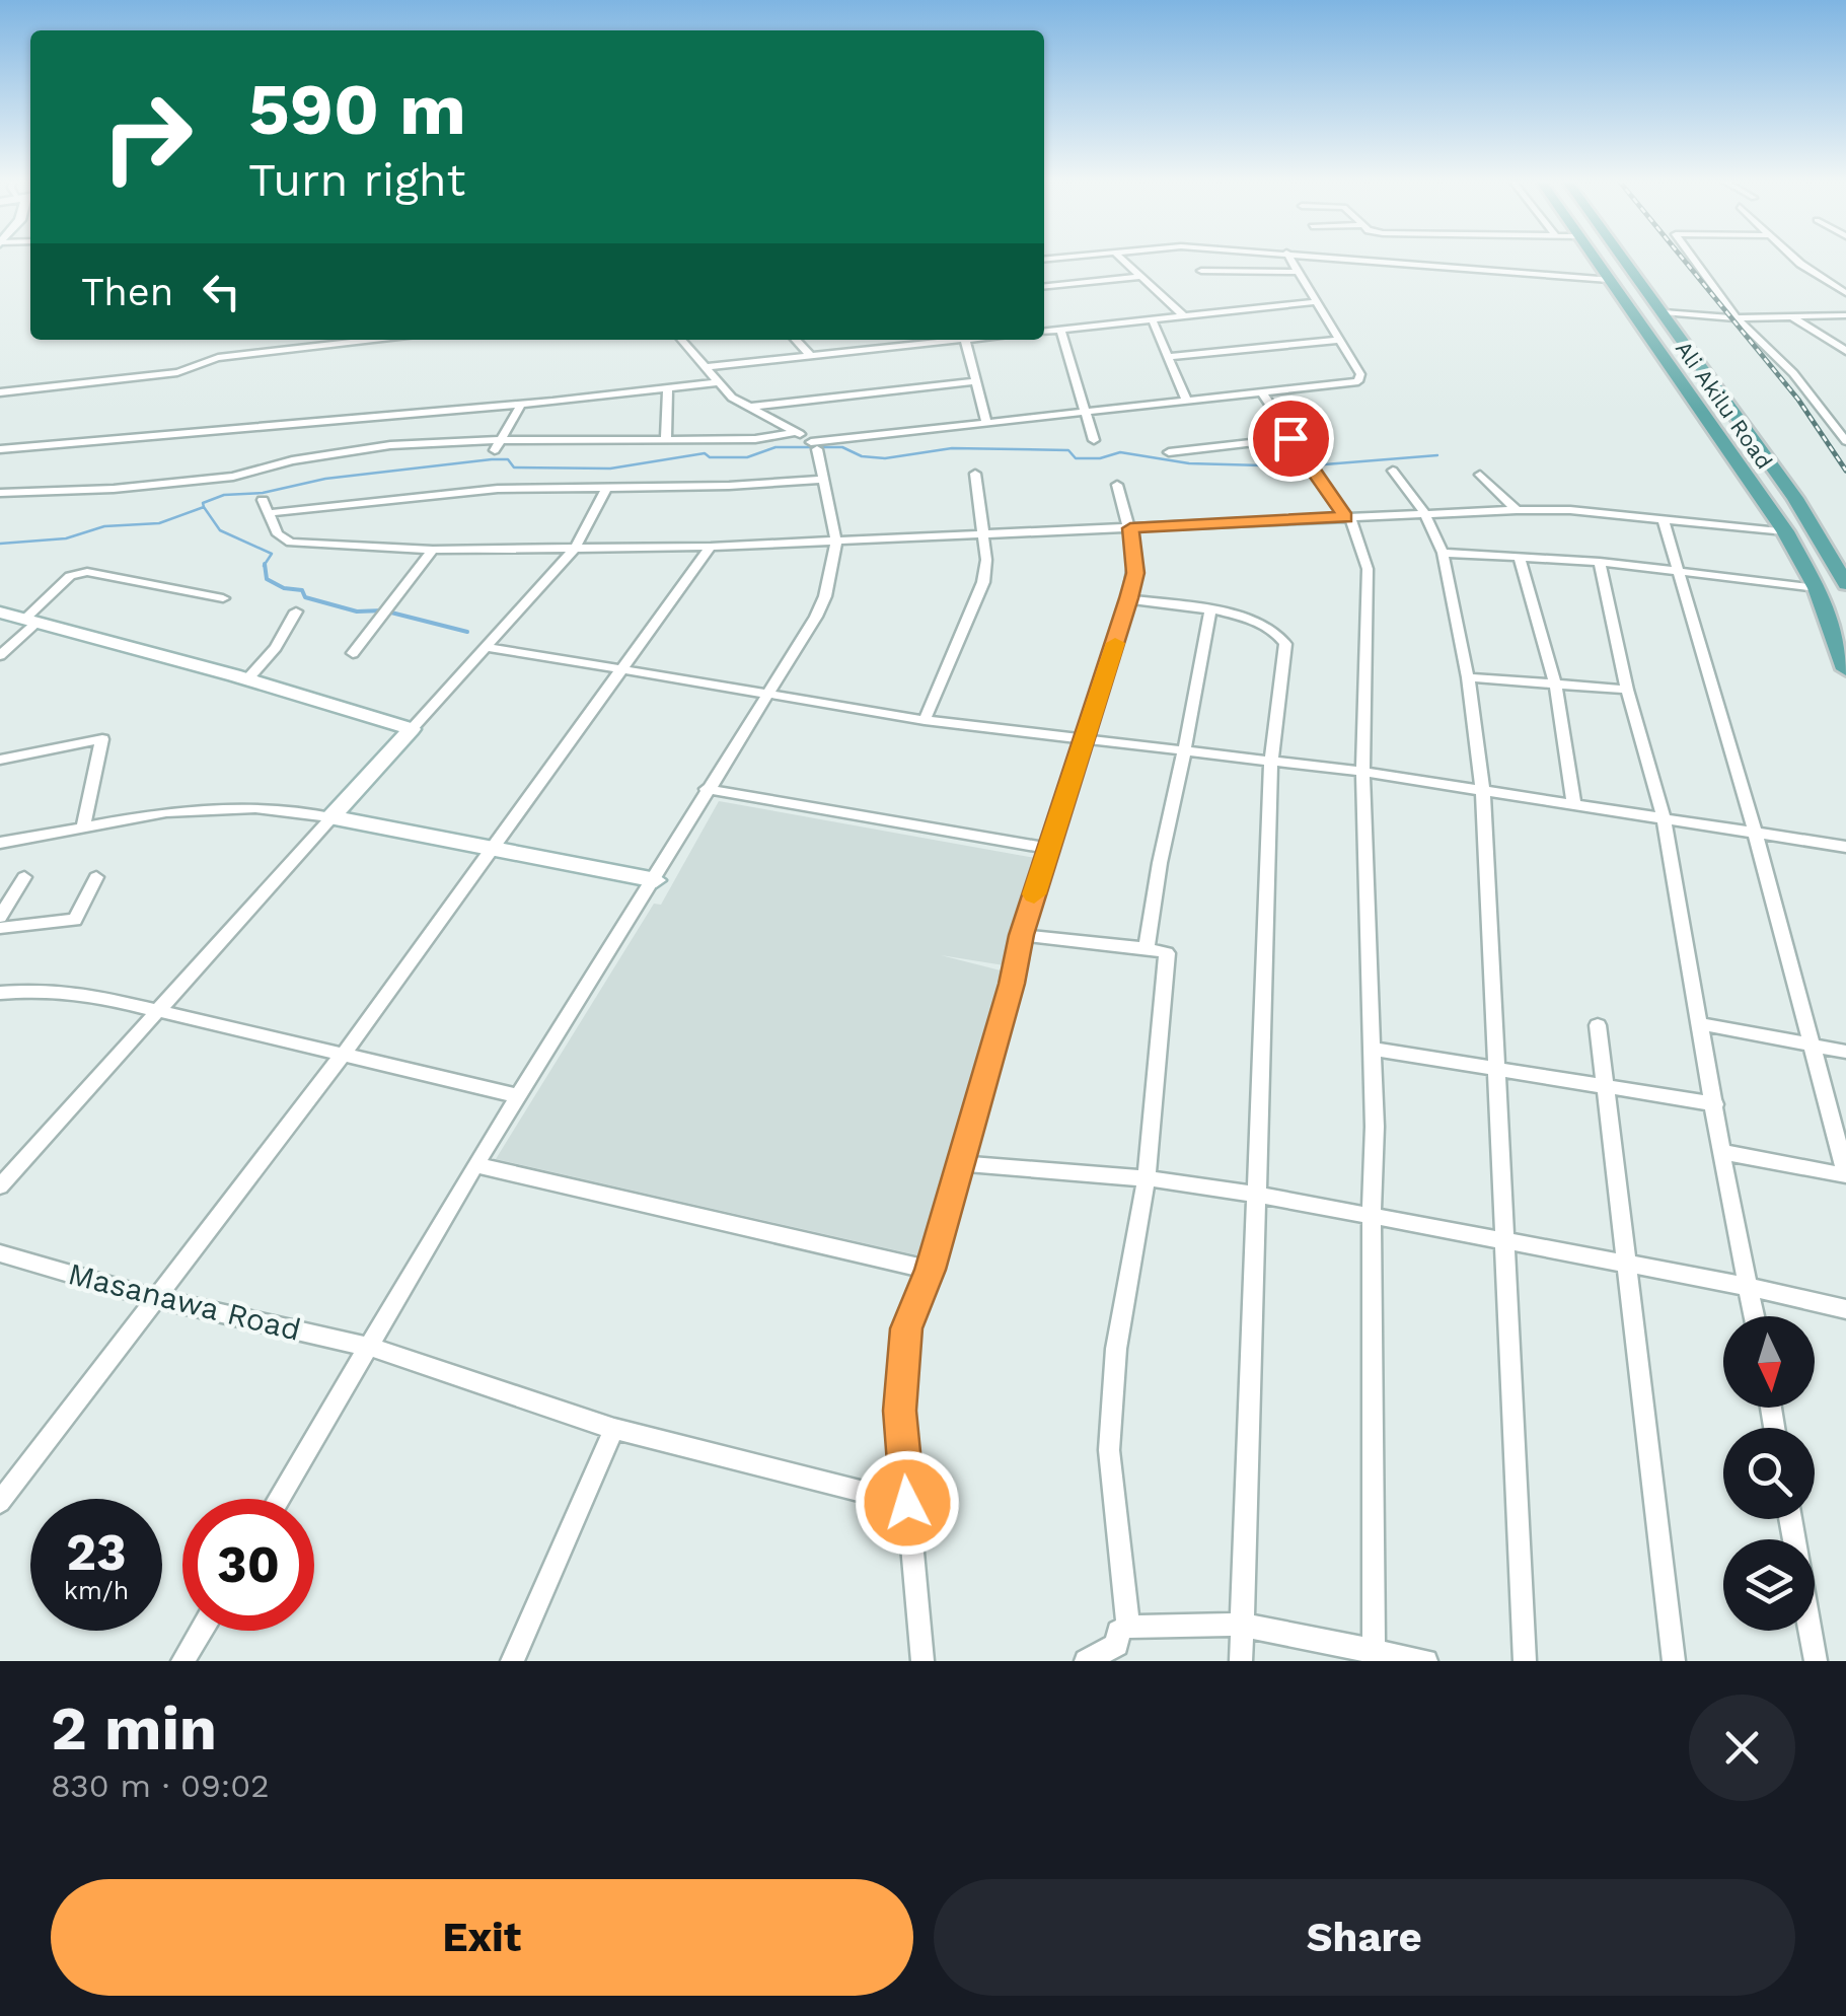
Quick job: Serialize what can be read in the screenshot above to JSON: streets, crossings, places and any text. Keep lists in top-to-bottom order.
{
  "streets": {
    "main road": ["Ali Akilu Road"],
    "street": ["Masanawa Road"]
  },
  "north": "bottom",
  "page": {
    "turn": ["590 m", "Turn right"],
    "then": "Then",
    "speed": "23 km/h",
    "limit": "30",
    "heading": ["2 min", "830 m · 09:02"],
    "buttons": ["Exit", "Share"]
  }
}
